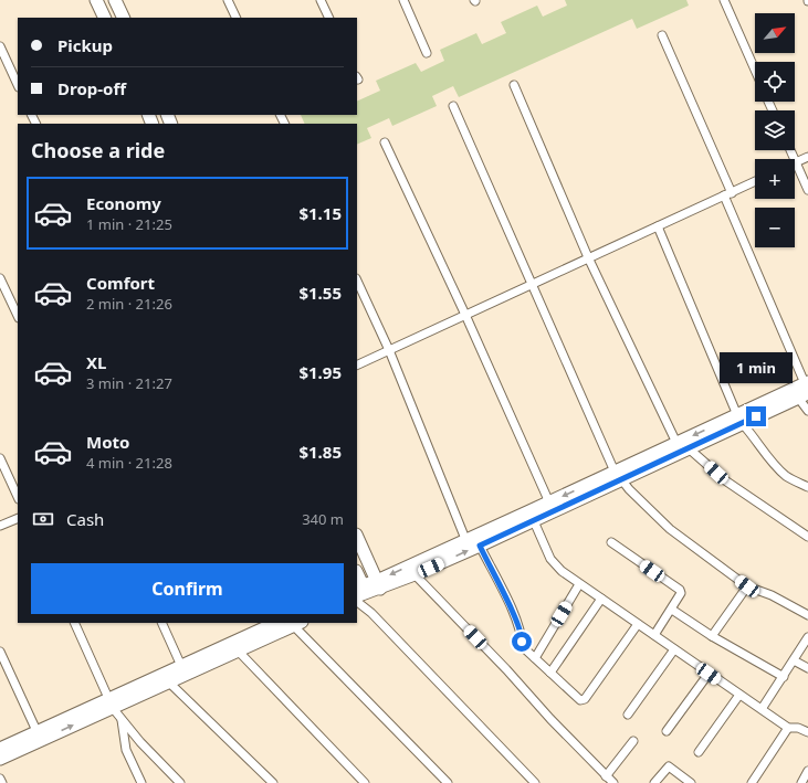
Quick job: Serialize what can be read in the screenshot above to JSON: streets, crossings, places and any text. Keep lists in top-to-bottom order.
{
  "north": "top right",
  "page": {
    "map_buttons": ["+", "−"],
    "banner": ["Pickup", "Drop-off"],
    "heading": "Choose a ride",
    "list": [
      {
        "name": "Economy",
        "note": "1 min · 21:25",
        "value": "$1.15"
      },
      {
        "name": "Comfort",
        "note": "2 min · 21:26",
        "value": "$1.55"
      },
      {
        "name": "XL",
        "note": "3 min · 21:27",
        "value": "$1.95"
      },
      {
        "name": "Moto",
        "note": "4 min · 21:28",
        "value": "$1.85"
      }
    ],
    "bubble": "1 min",
    "pay": ["Cash", "340 m"],
    "buttons": "Confirm"
  }
}
